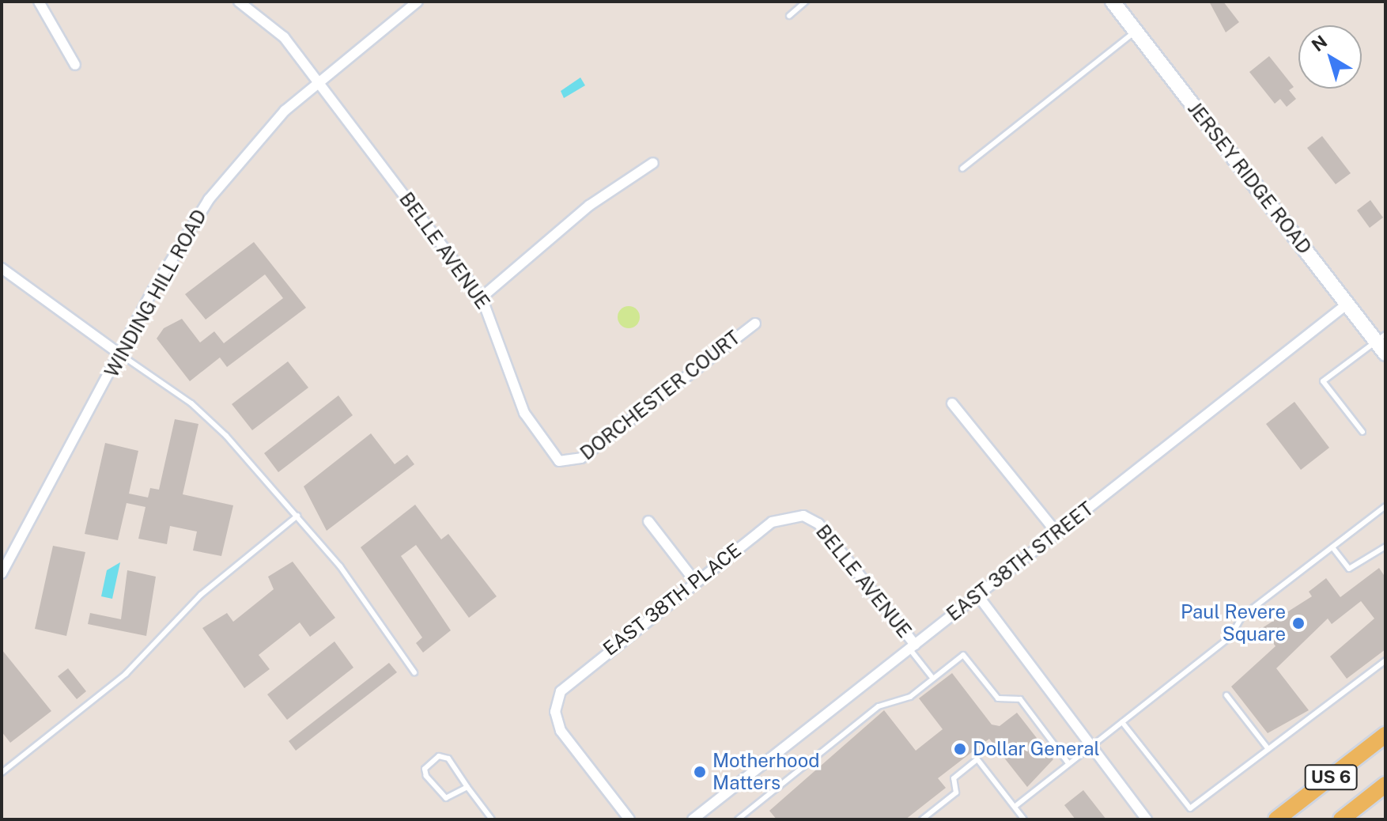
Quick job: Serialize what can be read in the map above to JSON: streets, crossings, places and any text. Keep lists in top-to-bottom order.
{
  "streets": {
    "main road": ["JERSEY RIDGE ROAD", "US 6"],
    "street": [
      "BELLE AVENUE",
      "WINDING HILL ROAD",
      "DORCHESTER COURT",
      "EAST 38TH STREET",
      "EAST 38TH PLACE"
    ]
  },
  "crossings": [
    ["JERSEY RIDGE ROAD", "EAST 38TH STREET"],
    ["BELLE AVENUE", "WINDING HILL ROAD"],
    ["BELLE AVENUE", "DORCHESTER COURT"],
    ["BELLE AVENUE", "EAST 38TH STREET"],
    ["BELLE AVENUE", "EAST 38TH PLACE"]
  ],
  "places": ["Paul Revere Square", "Dollar General", "Motherhood Matters"],
  "north": "top left"
}
